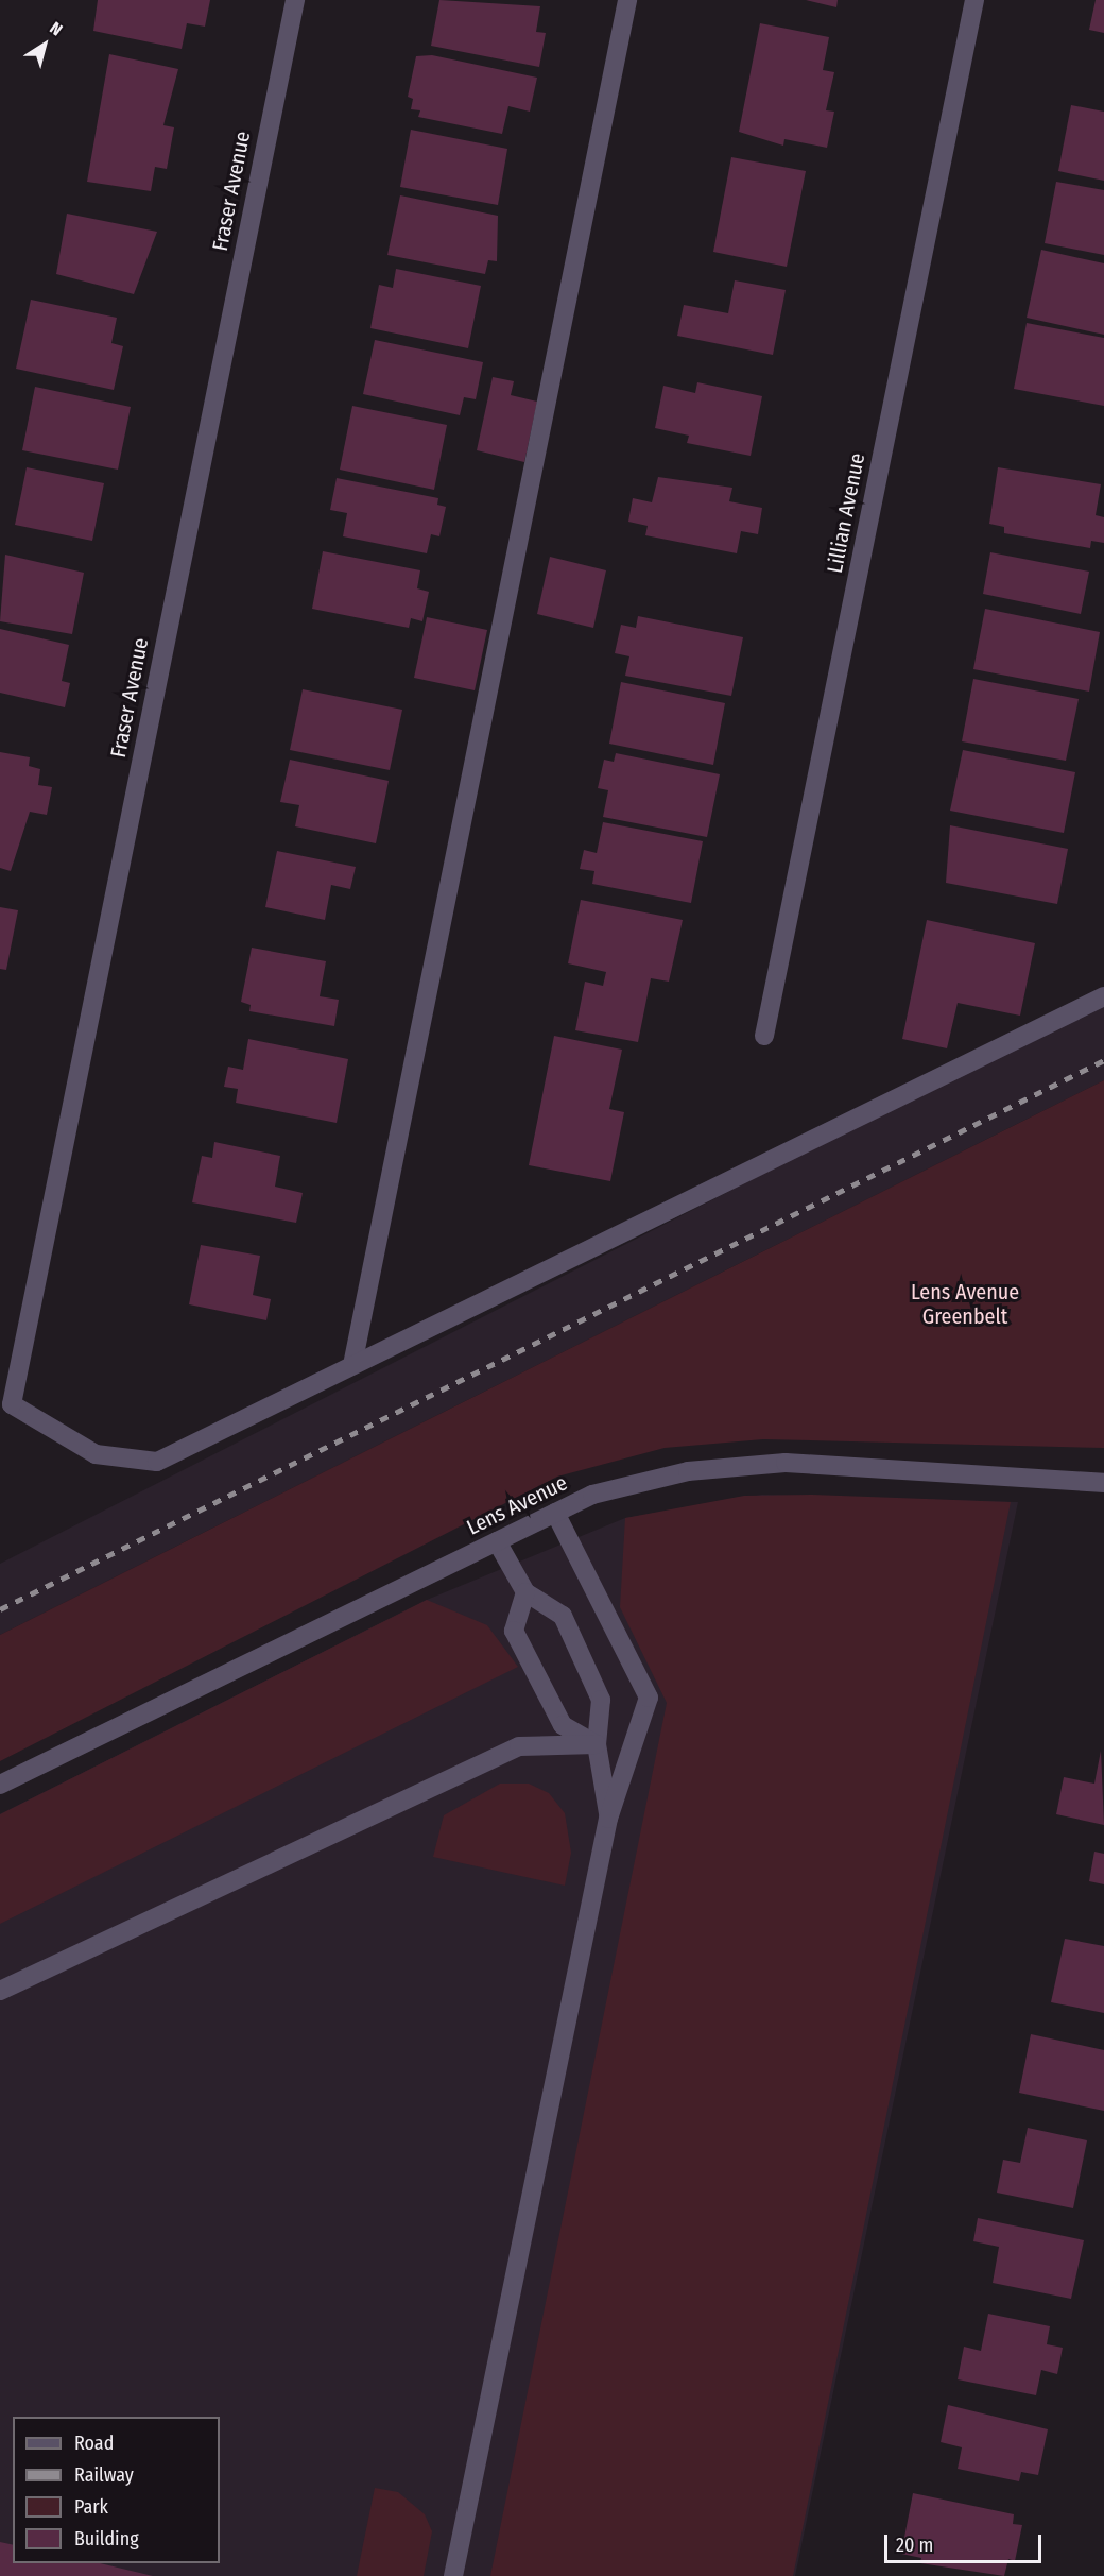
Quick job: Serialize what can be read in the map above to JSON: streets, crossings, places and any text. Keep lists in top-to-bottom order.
{
  "streets": {
    "street": ["Fraser Avenue", "Lillian Avenue", "Lens Avenue"]
  },
  "parks": ["Lens Avenue Greenbelt"],
  "legend": [
    "Road",
    "Railway",
    "Park",
    "Building"
  ],
  "scale_bar": "20 m",
  "north": "top right"
}
